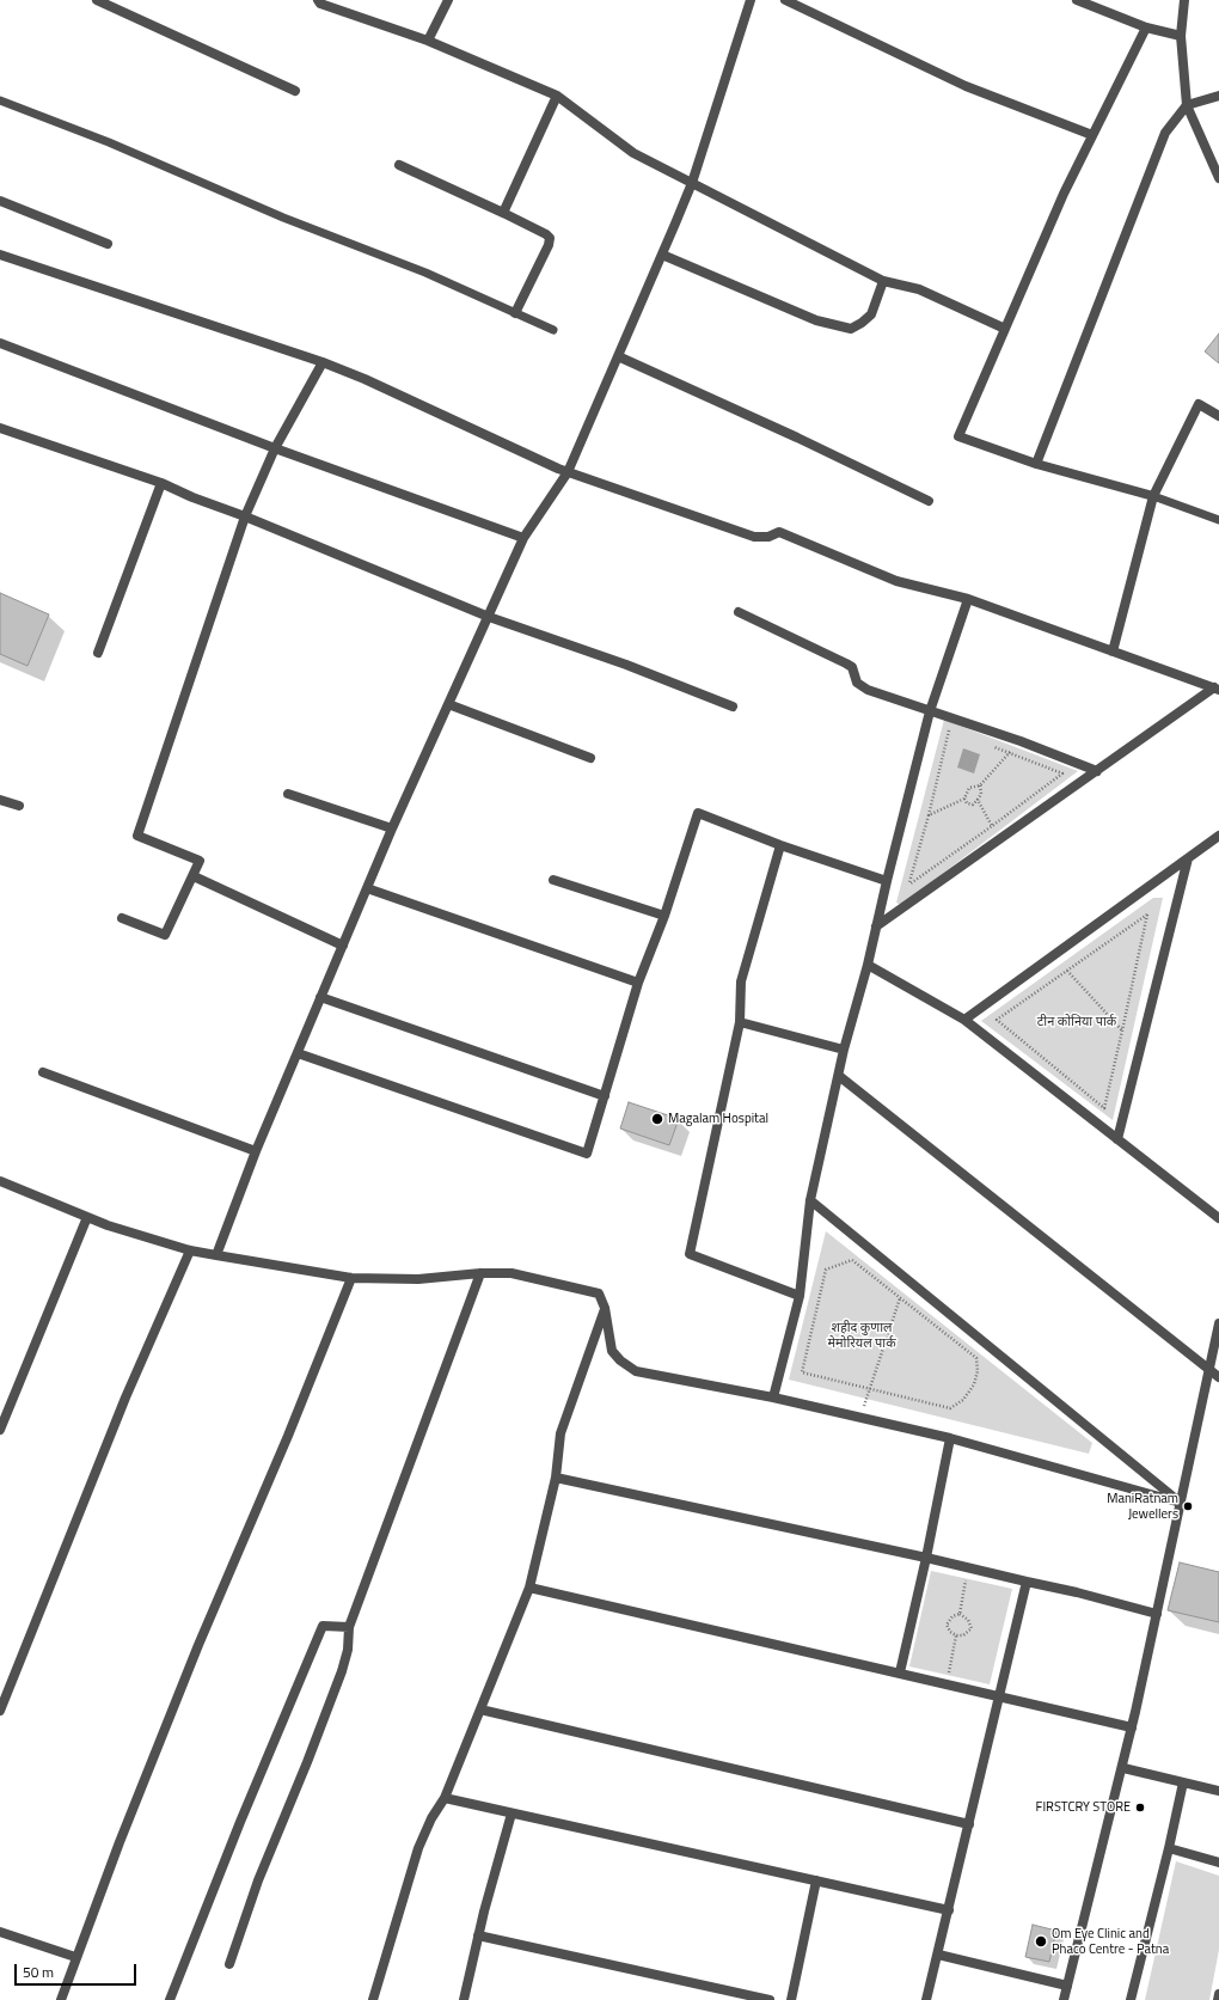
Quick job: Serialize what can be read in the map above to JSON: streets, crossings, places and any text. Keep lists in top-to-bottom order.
{
  "parks": ["टीन कोनिया पार्क", "शहीद कुणाल मेमोरियल पार्क"],
  "places": [
    "Magalam Hospital",
    "ManiRatnam Jewellers",
    "FIRSTCRY STORE",
    "Om Eye Clinic and Phaco Centre - Patna"
  ],
  "scale_bar": "50 m"
}
